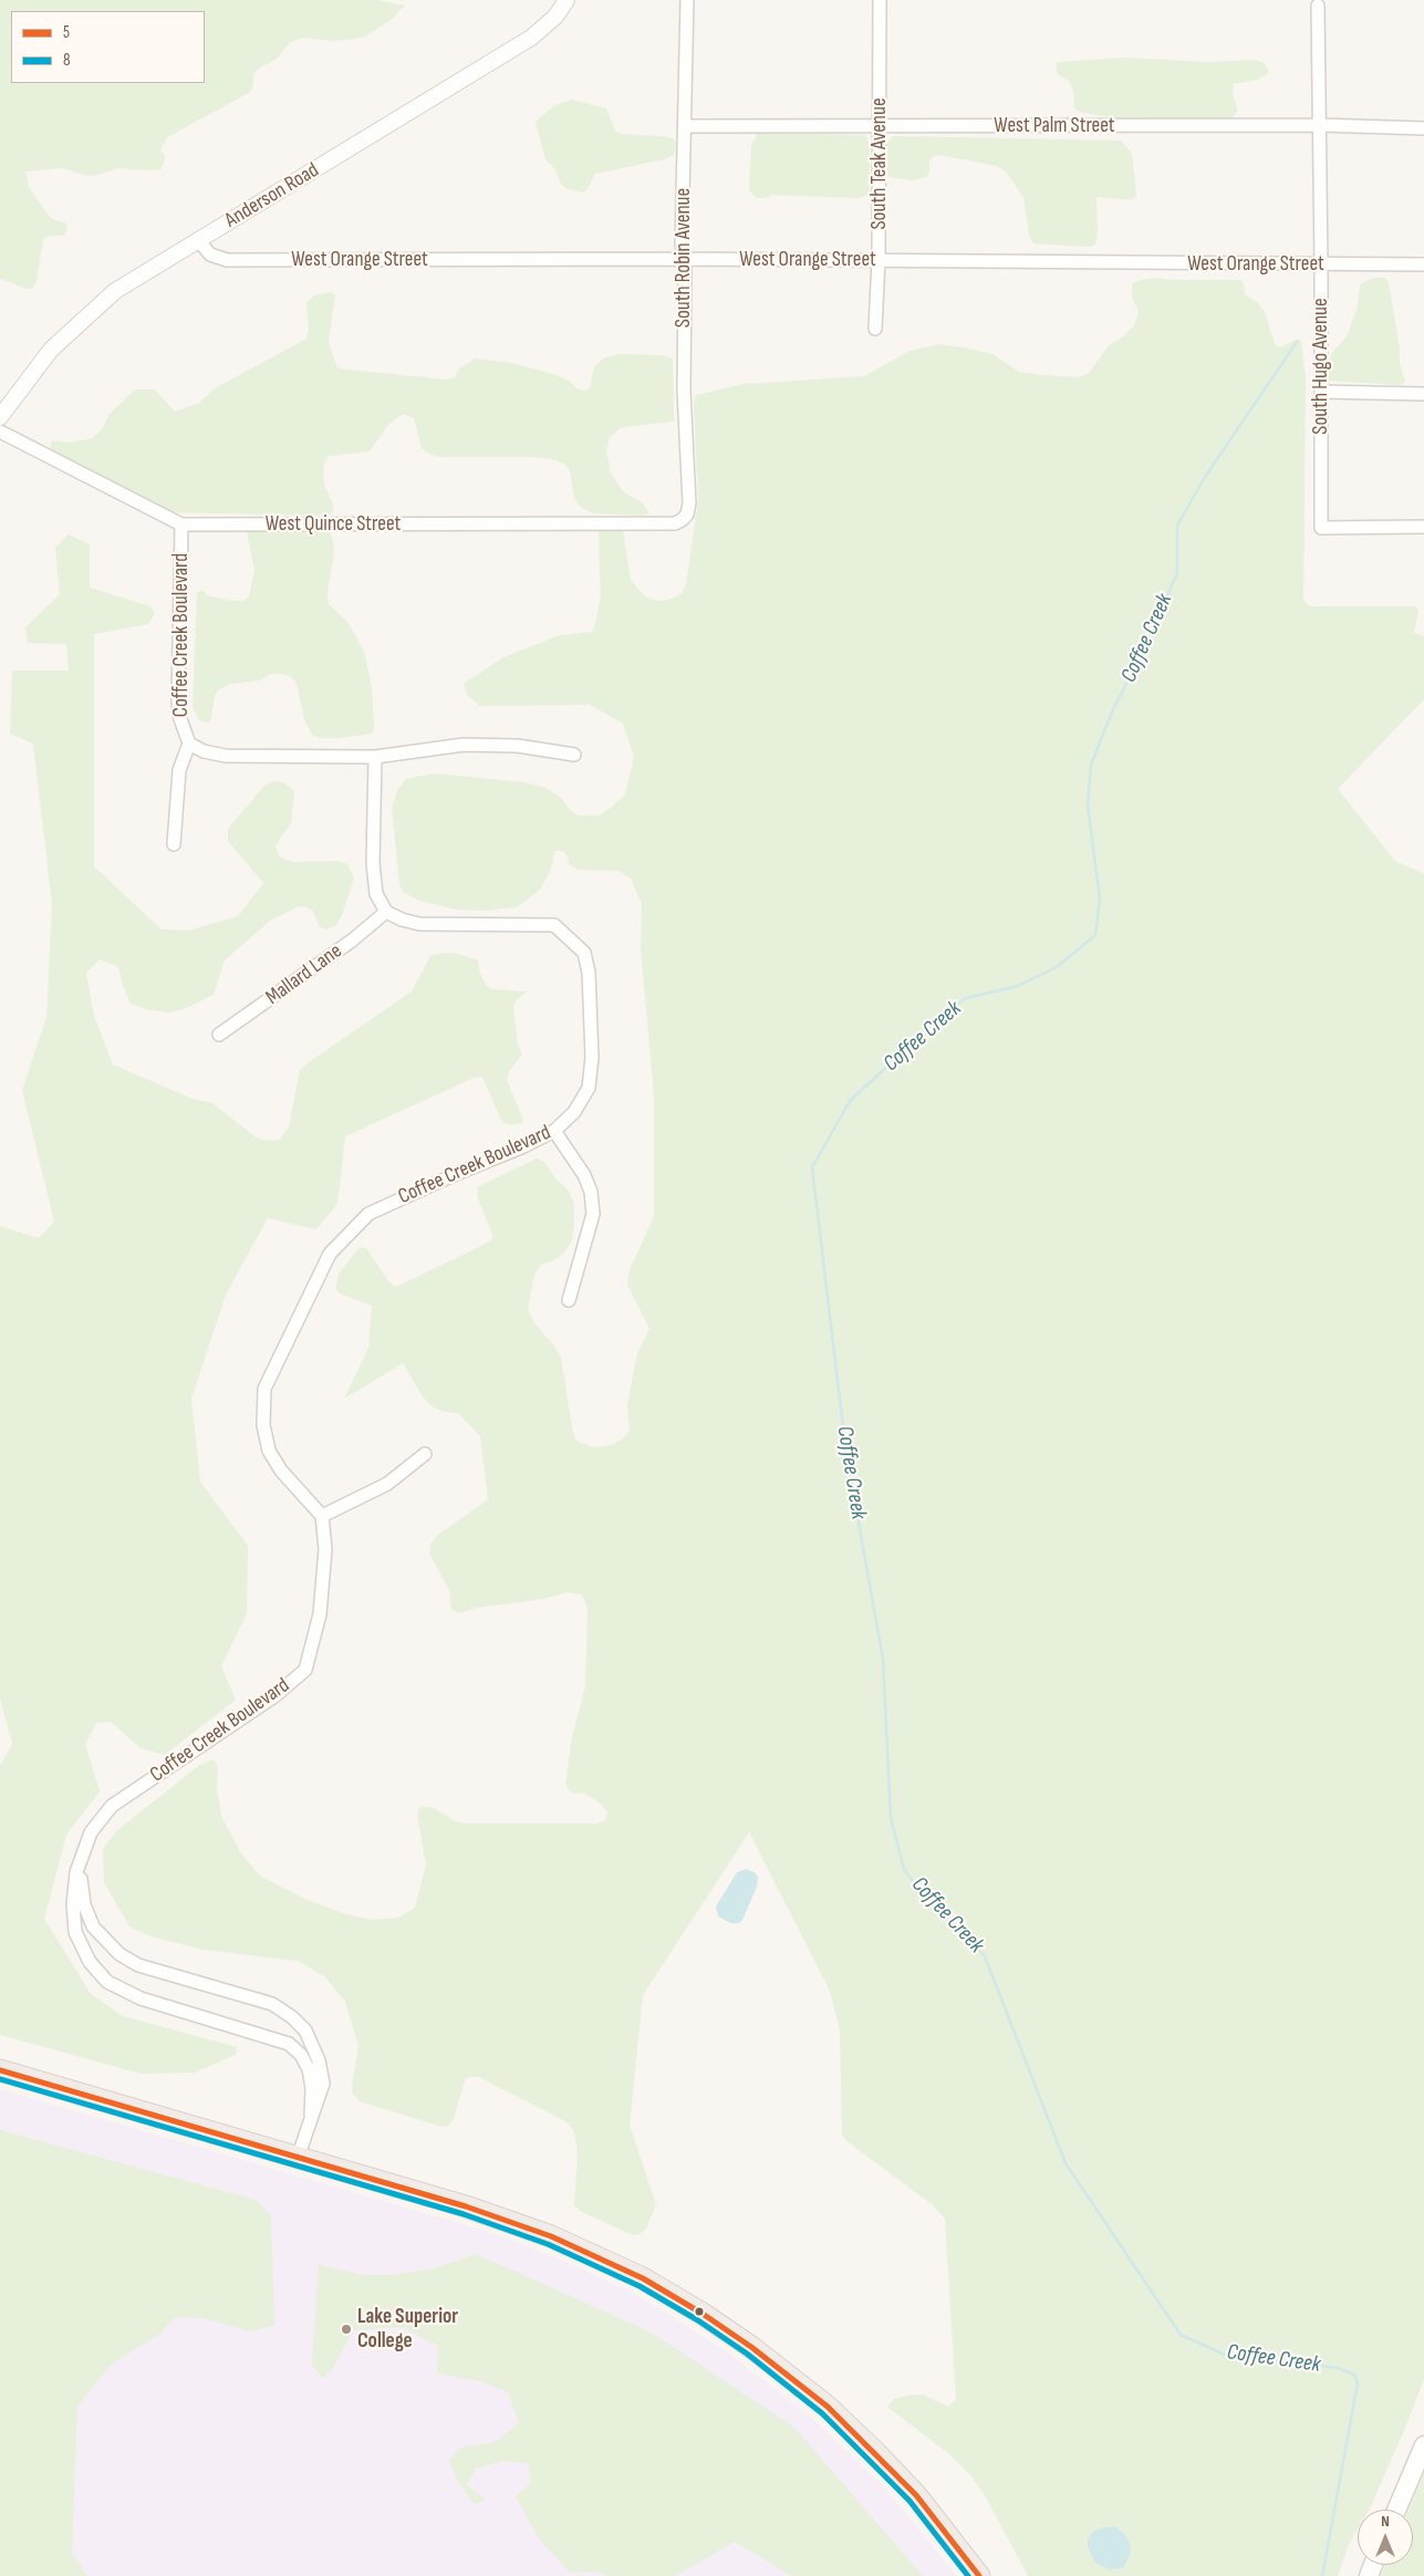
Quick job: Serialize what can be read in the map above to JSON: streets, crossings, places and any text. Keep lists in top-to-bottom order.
{
  "streets": {
    "street": [
      "West Palm Street",
      "South Teak Avenue",
      "Anderson Road",
      "South Robin Avenue",
      "West Orange Street",
      "South Hugo Avenue",
      "West Quince Street",
      "Coffee Creek Boulevard",
      "Mallard Lane"
    ]
  },
  "crossings": [
    ["West Palm Street", "South Teak Avenue"],
    ["West Palm Street", "South Robin Avenue"],
    ["West Palm Street", "South Hugo Avenue"],
    ["South Teak Avenue", "West Orange Street"],
    ["Anderson Road", "West Orange Street"],
    ["South Robin Avenue", "West Orange Street"],
    ["South Robin Avenue", "West Quince Street"],
    ["West Orange Street", "South Hugo Avenue"],
    ["West Quince Street", "Coffee Creek Boulevard"],
    ["Coffee Creek Boulevard", "Mallard Lane"]
  ],
  "water": ["Coffee Creek"],
  "places": ["Lake Superior College"],
  "lines": ["transit line 5", "transit line 8"],
  "legend": ["5", "8"],
  "north": "top"
}
